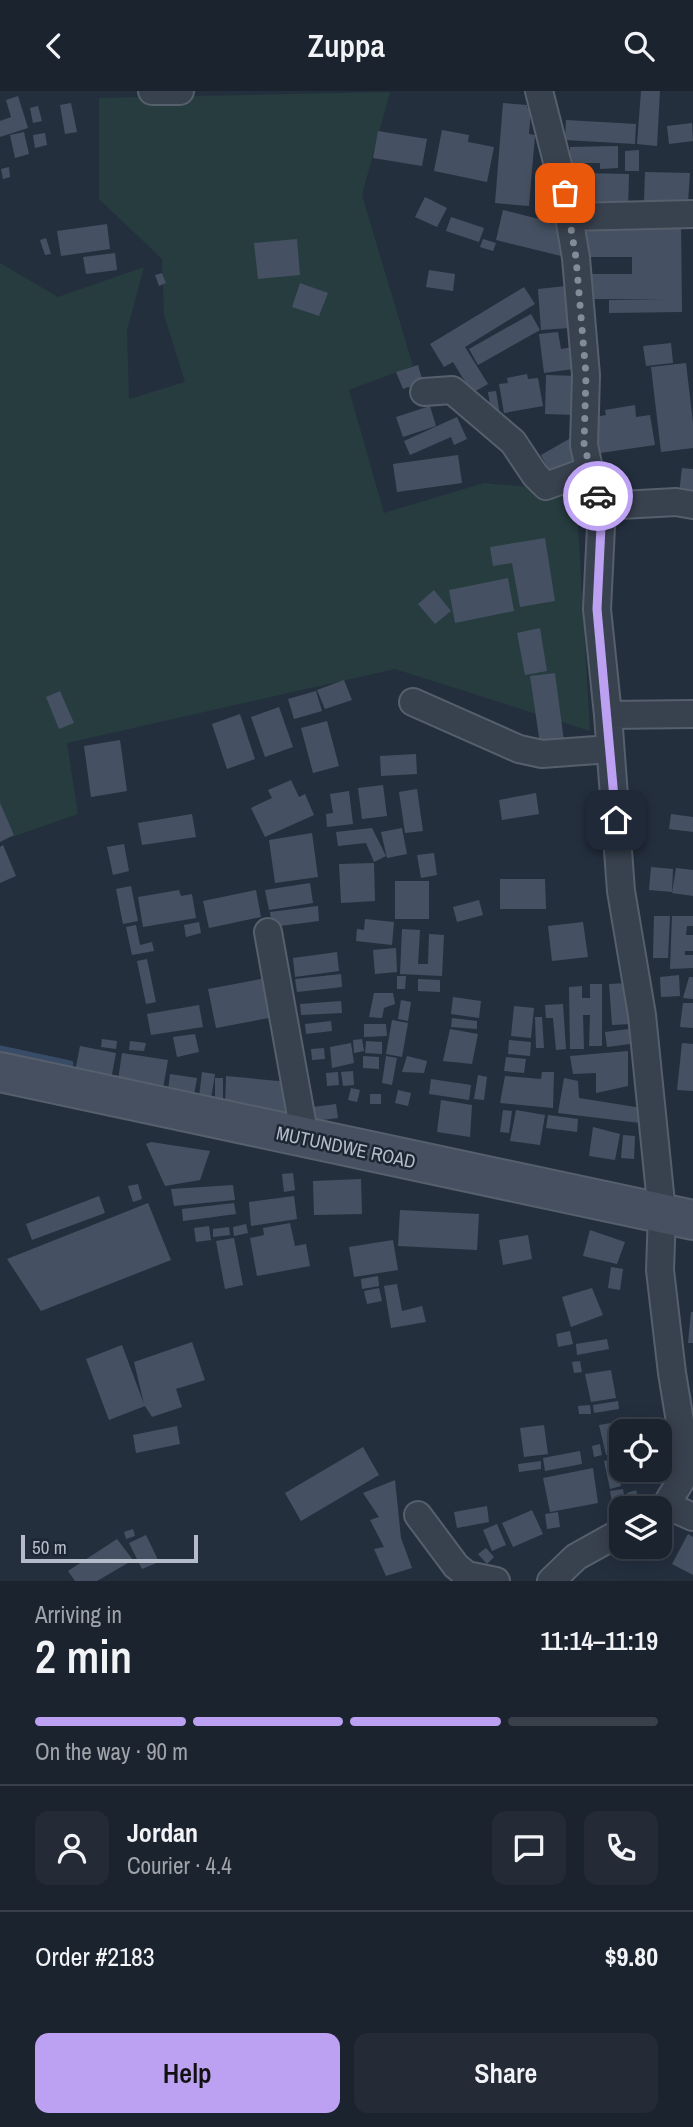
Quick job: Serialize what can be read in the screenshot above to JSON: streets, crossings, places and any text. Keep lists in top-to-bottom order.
{
  "streets": {
    "main road": ["MUTUNDWE ROAD"]
  },
  "scale_bar": "50 m",
  "page": {
    "header": "Zuppa",
    "scale": "50 m",
    "heading": ["2 min", "Arriving in", "11:14–11:19"],
    "panel": [
      "Jordan",
      "Courier · 4.4",
      "Order #2183",
      "$9.80"
    ],
    "bar": "On the way · 90 m",
    "buttons": ["Help", "Share"]
  }
}
